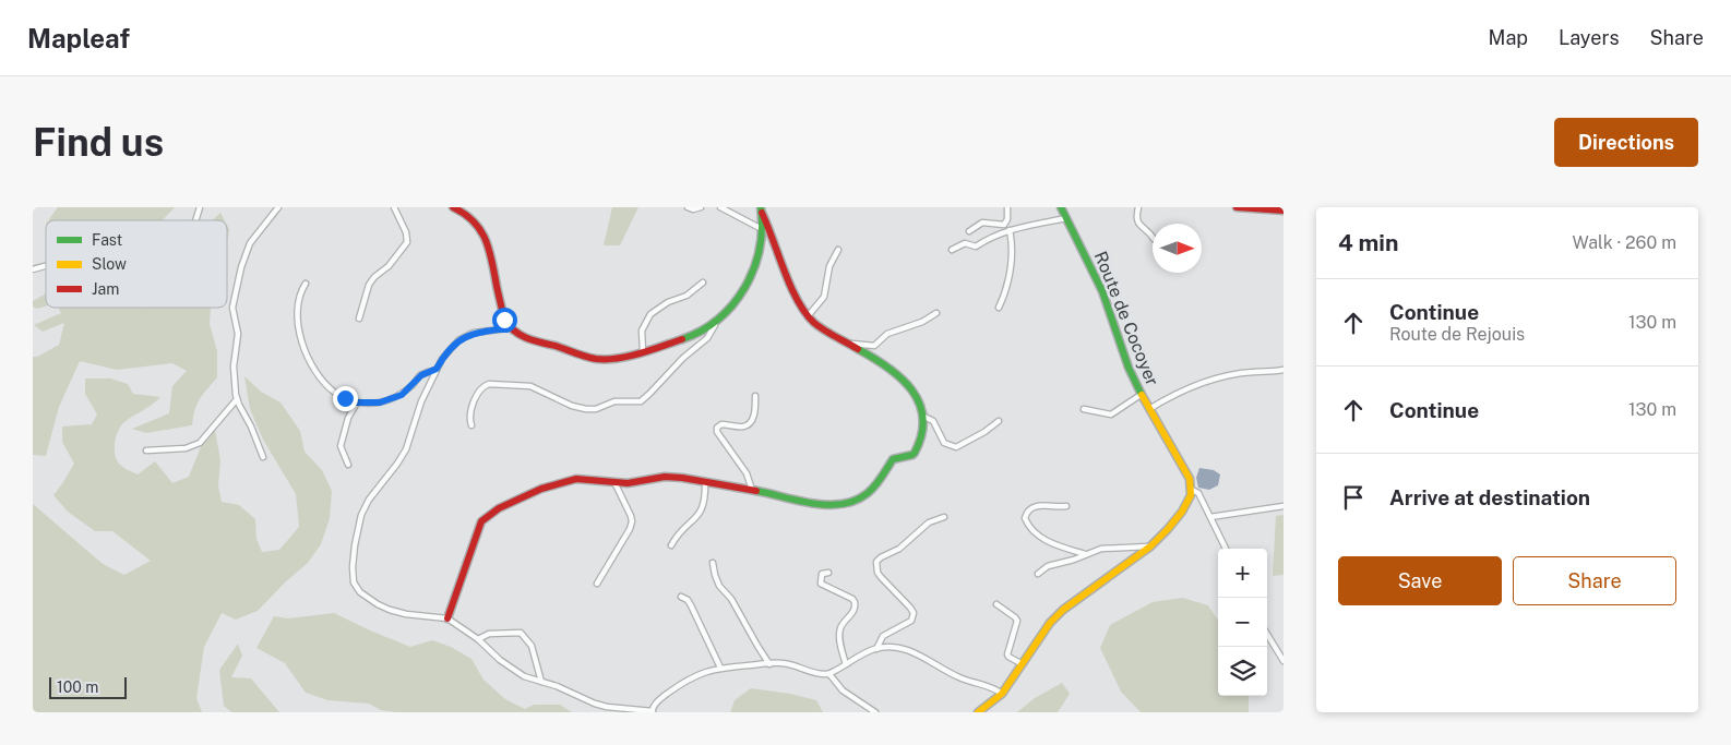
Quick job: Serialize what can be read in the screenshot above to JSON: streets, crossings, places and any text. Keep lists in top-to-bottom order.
{
  "streets": {
    "street": ["Route de Cocoyer"]
  },
  "legend": ["Fast", "Slow", "Jam"],
  "scale_bar": "100 m",
  "north": "right",
  "page": {
    "header": "Mapleaf",
    "nav": ["Map", "Layers", "Share"],
    "buttons": [
      "Directions",
      ["Save", "Share"]
    ],
    "title": "Find us",
    "heading": ["4 min", "Walk · 260 m"],
    "list": [
      ["Continue", "Route de Rejouis", "130 m"],
      ["Continue", "130 m"],
      "Arrive at destination"
    ],
    "map_buttons": ["+", "−"],
    "scale": "100 m"
  }
}
